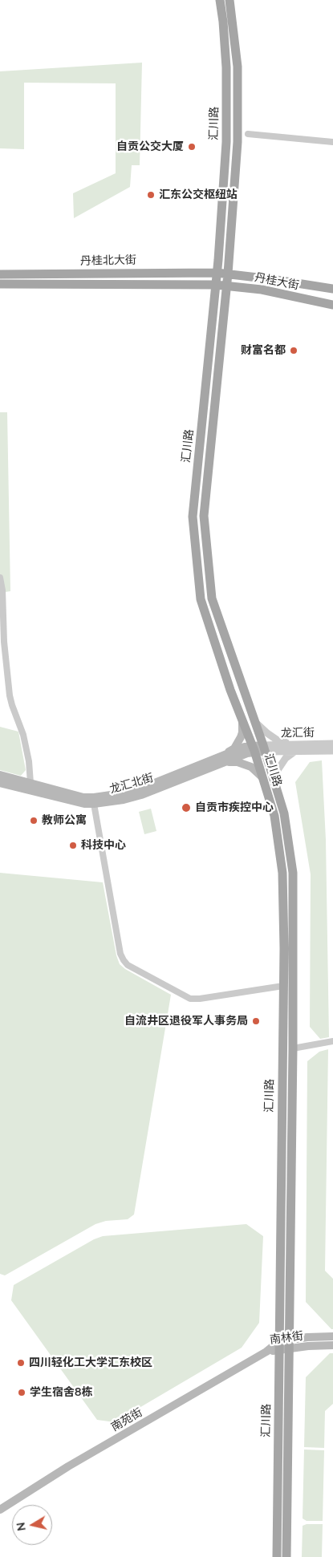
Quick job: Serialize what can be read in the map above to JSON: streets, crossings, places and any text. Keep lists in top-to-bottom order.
{
  "streets": {
    "main road": [
      "汇川路",
      "丹桂北大街",
      "丹桂大街",
      "龙汇北街",
      "南林街",
      "南苑街"
    ],
    "street": ["龙汇街"]
  },
  "crossings": [
    ["汇川路", "丹桂北大街"],
    ["汇川路", "丹桂大街"],
    ["汇川路", "龙汇街"],
    ["汇川路", "龙汇北街"],
    ["汇川路", "南林街"],
    ["丹桂北大街", "丹桂大街"],
    ["龙汇街", "龙汇北街"],
    ["南林街", "南苑街"]
  ],
  "places": [
    "自贡公交大厦",
    "汇东公交枢纽站",
    "财富名都",
    "自贡市疾控中心",
    "教师公寓",
    "科技中心",
    "自流井区退役军人事务局",
    "四川轻化工大学汇东校区",
    "学生宿舍8栋"
  ],
  "north": "left"
}
